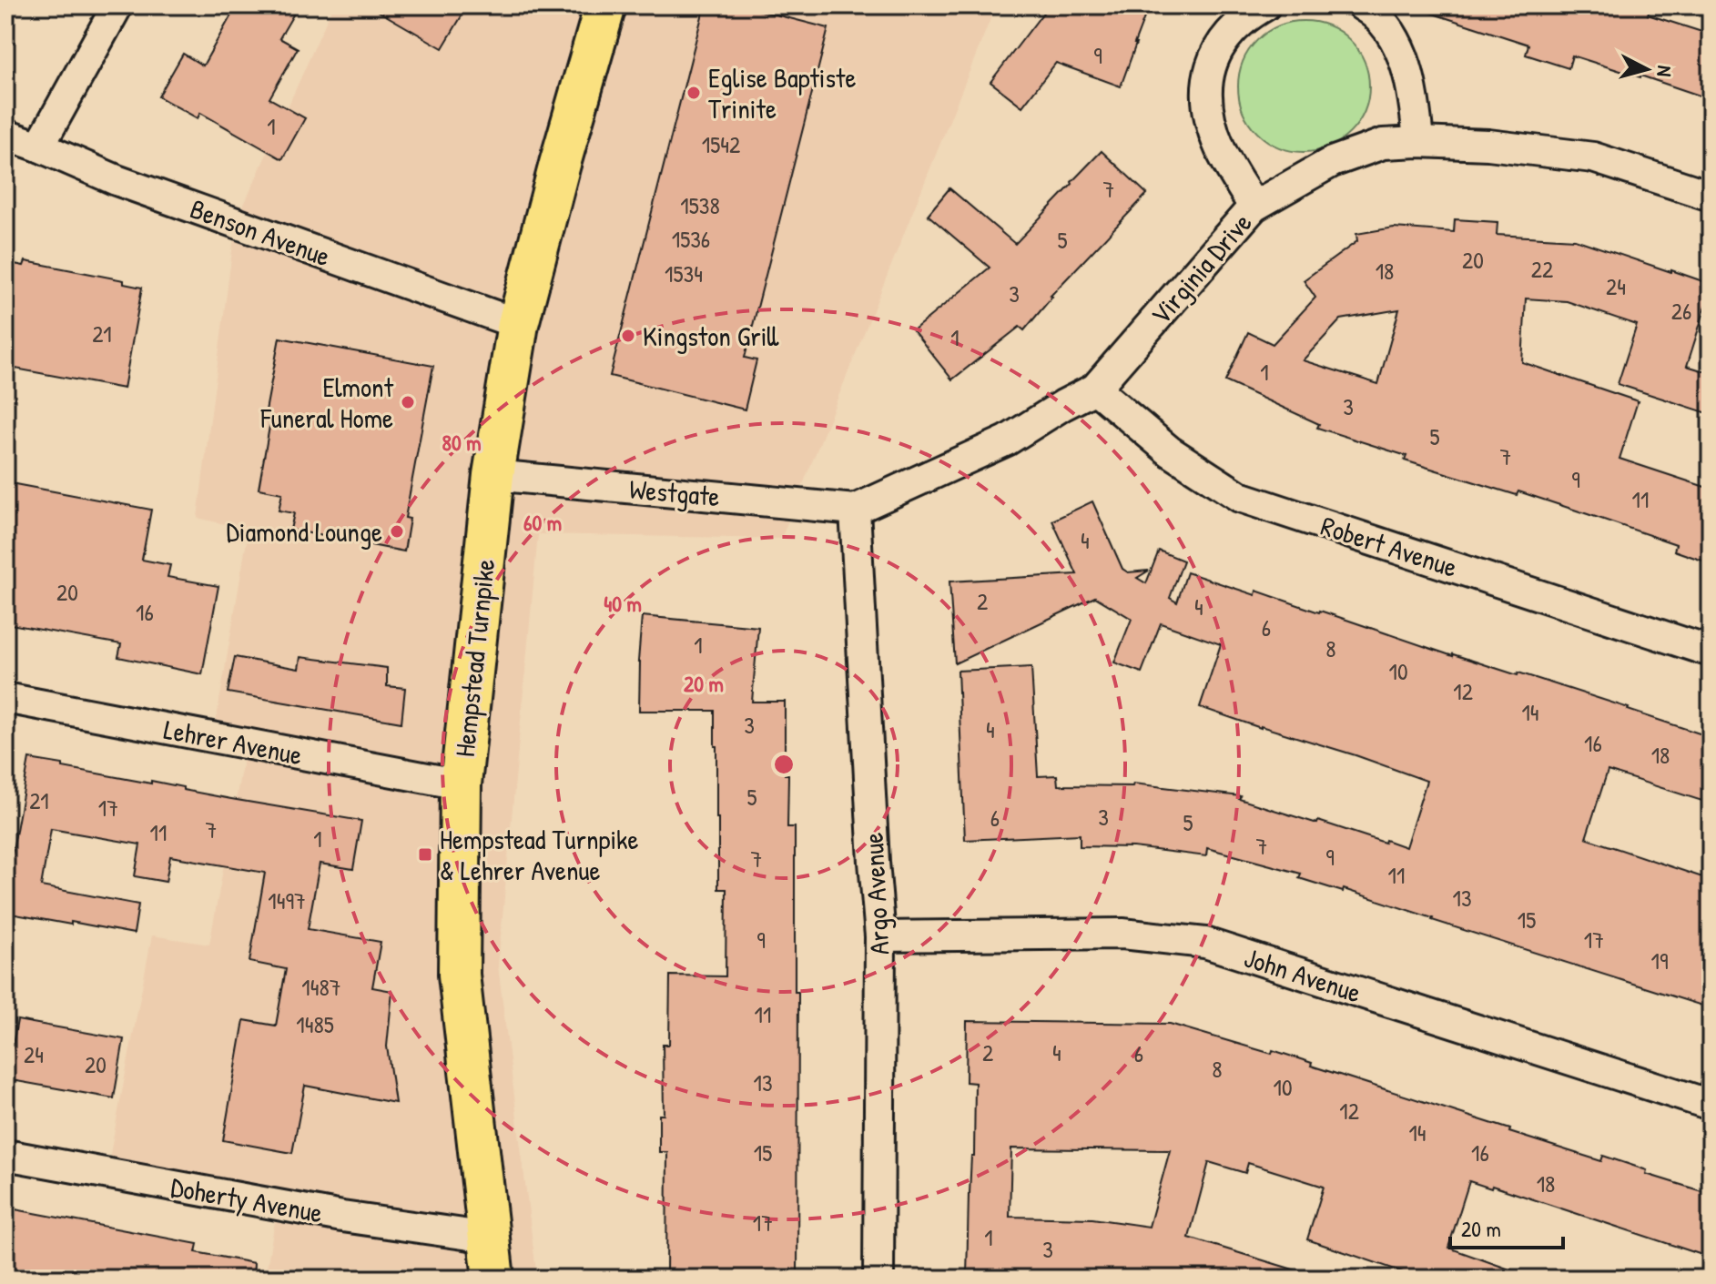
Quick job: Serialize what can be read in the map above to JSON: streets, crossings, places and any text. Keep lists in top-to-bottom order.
{
  "streets": {
    "main road": ["Hempstead Turnpike"],
    "street": [
      "Benson Avenue",
      "Virginia Drive",
      "Westgate",
      "Robert Avenue",
      "Lehrer Avenue",
      "Argo Avenue",
      "John Avenue",
      "Doherty Avenue"
    ]
  },
  "crossings": [
    ["Benson Avenue", "Hempstead Turnpike"],
    ["Virginia Drive", "Westgate"],
    ["Virginia Drive", "Robert Avenue"],
    ["Virginia Drive", "Argo Avenue"],
    ["Westgate", "Hempstead Turnpike"],
    ["Westgate", "Argo Avenue"],
    ["Hempstead Turnpike", "Lehrer Avenue"],
    ["Hempstead Turnpike", "Doherty Avenue"],
    ["Argo Avenue", "John Avenue"]
  ],
  "places": {
    "other": [
      "Eglise Baptiste Trinite",
      "Kingston Grill",
      "Elmont Funeral Home",
      "Diamond Lounge"
    ],
    "transit": ["Hempstead Turnpike & Lehrer Avenue"]
  },
  "house_numbers": [
    "9",
    "1",
    "1542",
    "7",
    "1538",
    "1536",
    "5",
    "20",
    "22",
    "18",
    "1534",
    "24",
    "3",
    "26",
    "21",
    "1",
    "1",
    "3",
    "5",
    "7",
    "9",
    "11",
    "4",
    "20",
    "2",
    "4",
    "16",
    "6",
    "1",
    "8",
    "10",
    "12",
    "14",
    "3",
    "4",
    "16",
    "18",
    "5",
    "21",
    "17",
    "3",
    "6",
    "5",
    "7",
    "11",
    "1",
    "7",
    "9",
    "7",
    "11",
    "13",
    "1497",
    "15",
    "9",
    "17",
    "19",
    "1487",
    "11",
    "1485",
    "2",
    "4",
    "6",
    "24",
    "20",
    "8",
    "13",
    "10",
    "12",
    "14",
    "15",
    "16",
    "18",
    "17",
    "1",
    "3"
  ],
  "scale_bar": "20 m",
  "north": "right",
  "rings": [
    "80 m",
    "60 m",
    "40 m",
    "20 m"
  ]
}
